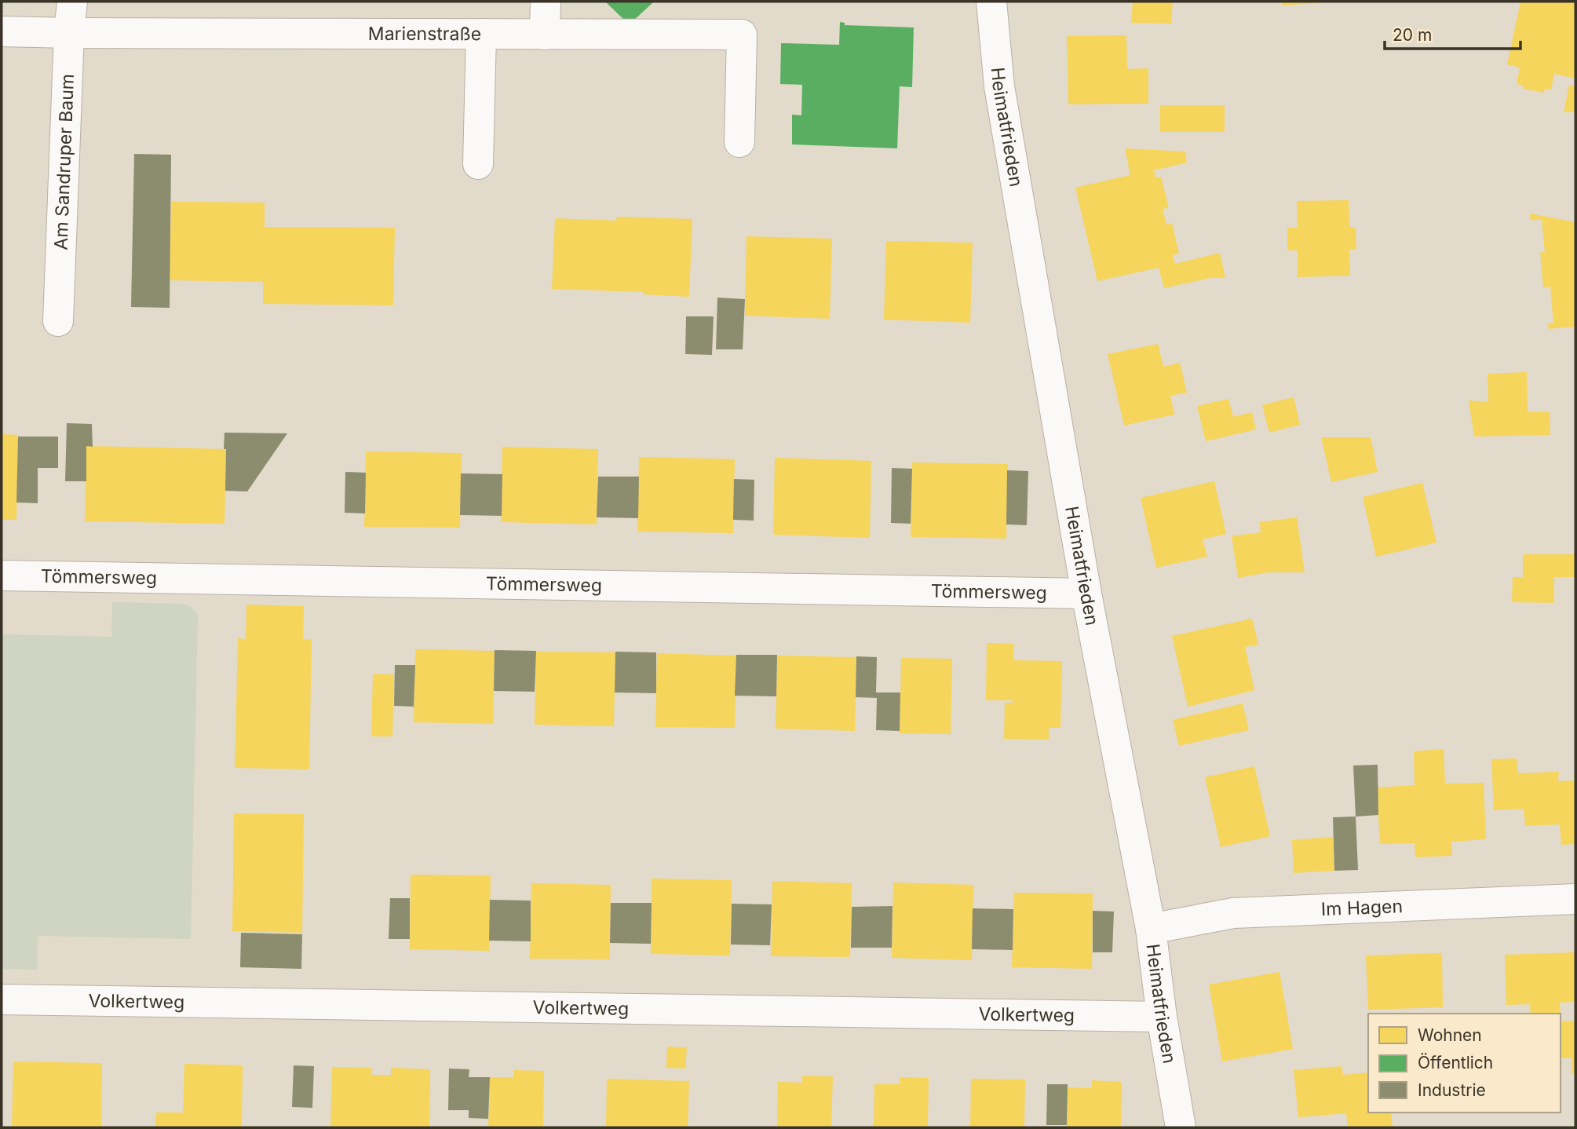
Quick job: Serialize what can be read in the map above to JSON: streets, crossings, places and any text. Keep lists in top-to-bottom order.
{
  "streets": {
    "street": [
      "Marienstraße",
      "Heimatfrieden",
      "Am Sandruper Baum",
      "Tömmersweg",
      "Im Hagen",
      "Volkertweg"
    ]
  },
  "crossings": [
    ["Marienstraße", "Am Sandruper Baum"],
    ["Heimatfrieden", "Tömmersweg"],
    ["Heimatfrieden", "Im Hagen"],
    ["Heimatfrieden", "Volkertweg"]
  ],
  "legend": ["Wohnen", "Öffentlich", "Industrie"],
  "scale_bar": "20 m"
}
